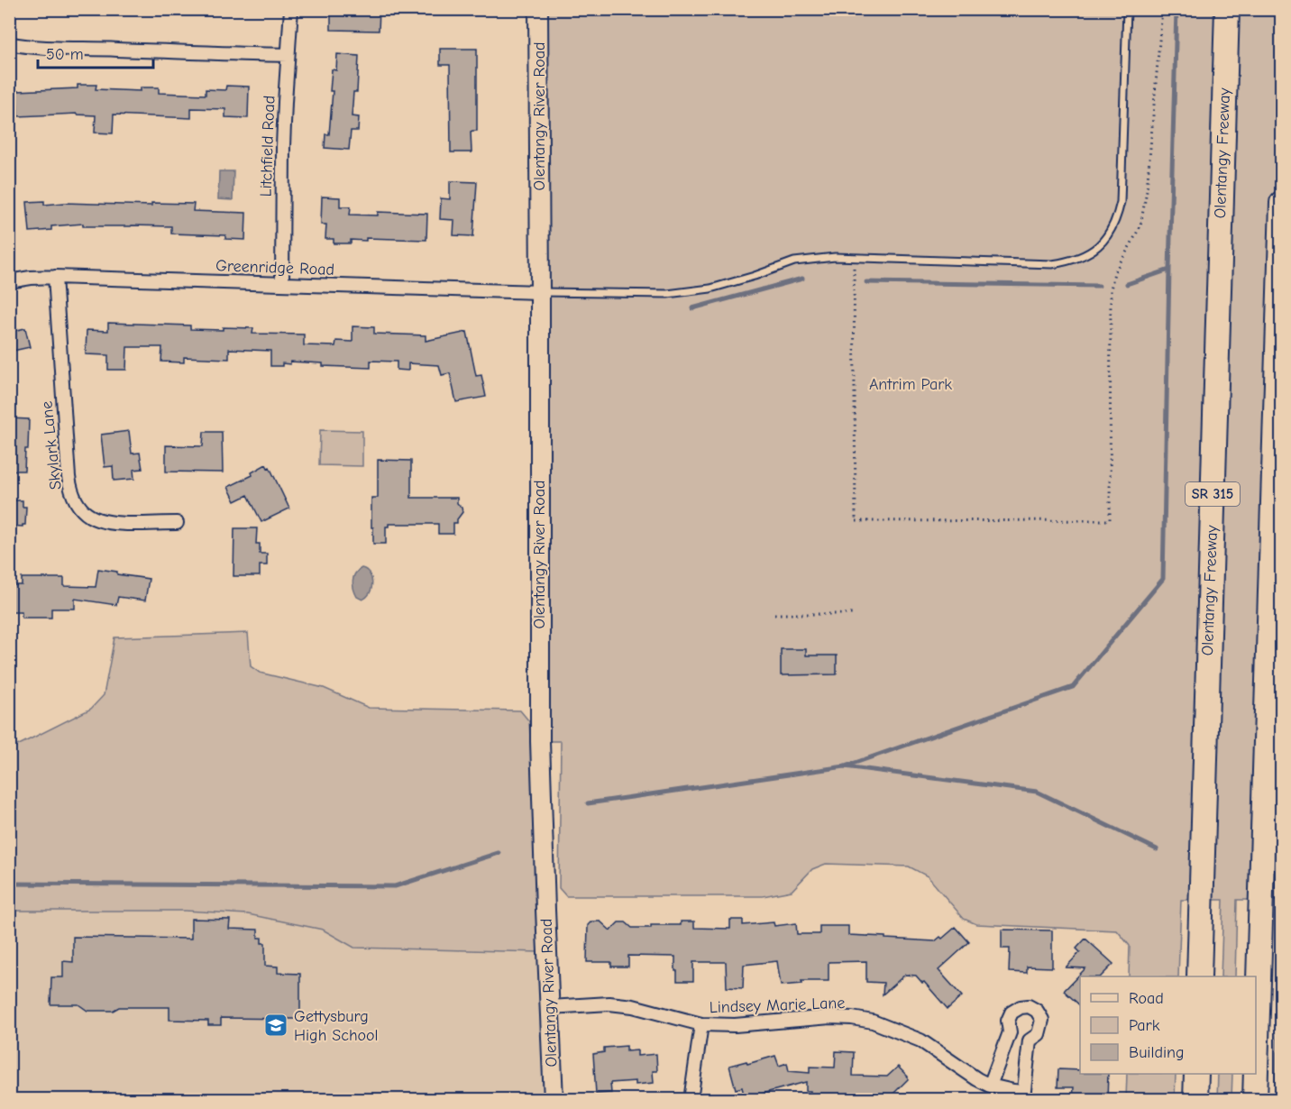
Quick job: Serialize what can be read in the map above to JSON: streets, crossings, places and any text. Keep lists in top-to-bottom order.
{
  "streets": {
    "highway": ["Olentangy Freeway", "SR 315"],
    "main road": ["Olentangy River Road"],
    "street": [
      "Litchfield Road",
      "Greenridge Road",
      "Skylark Lane",
      "Lindsey Marie Lane"
    ]
  },
  "crossings": [
    ["Olentangy River Road", "Greenridge Road"],
    ["Olentangy River Road", "Lindsey Marie Lane"],
    ["Litchfield Road", "Greenridge Road"],
    ["Greenridge Road", "Skylark Lane"]
  ],
  "parks": ["Antrim Park"],
  "places": {
    "school or university": ["Gettysburg High School"]
  },
  "legend": ["Road", "Park", "Building"],
  "scale_bar": "50 m"
}
